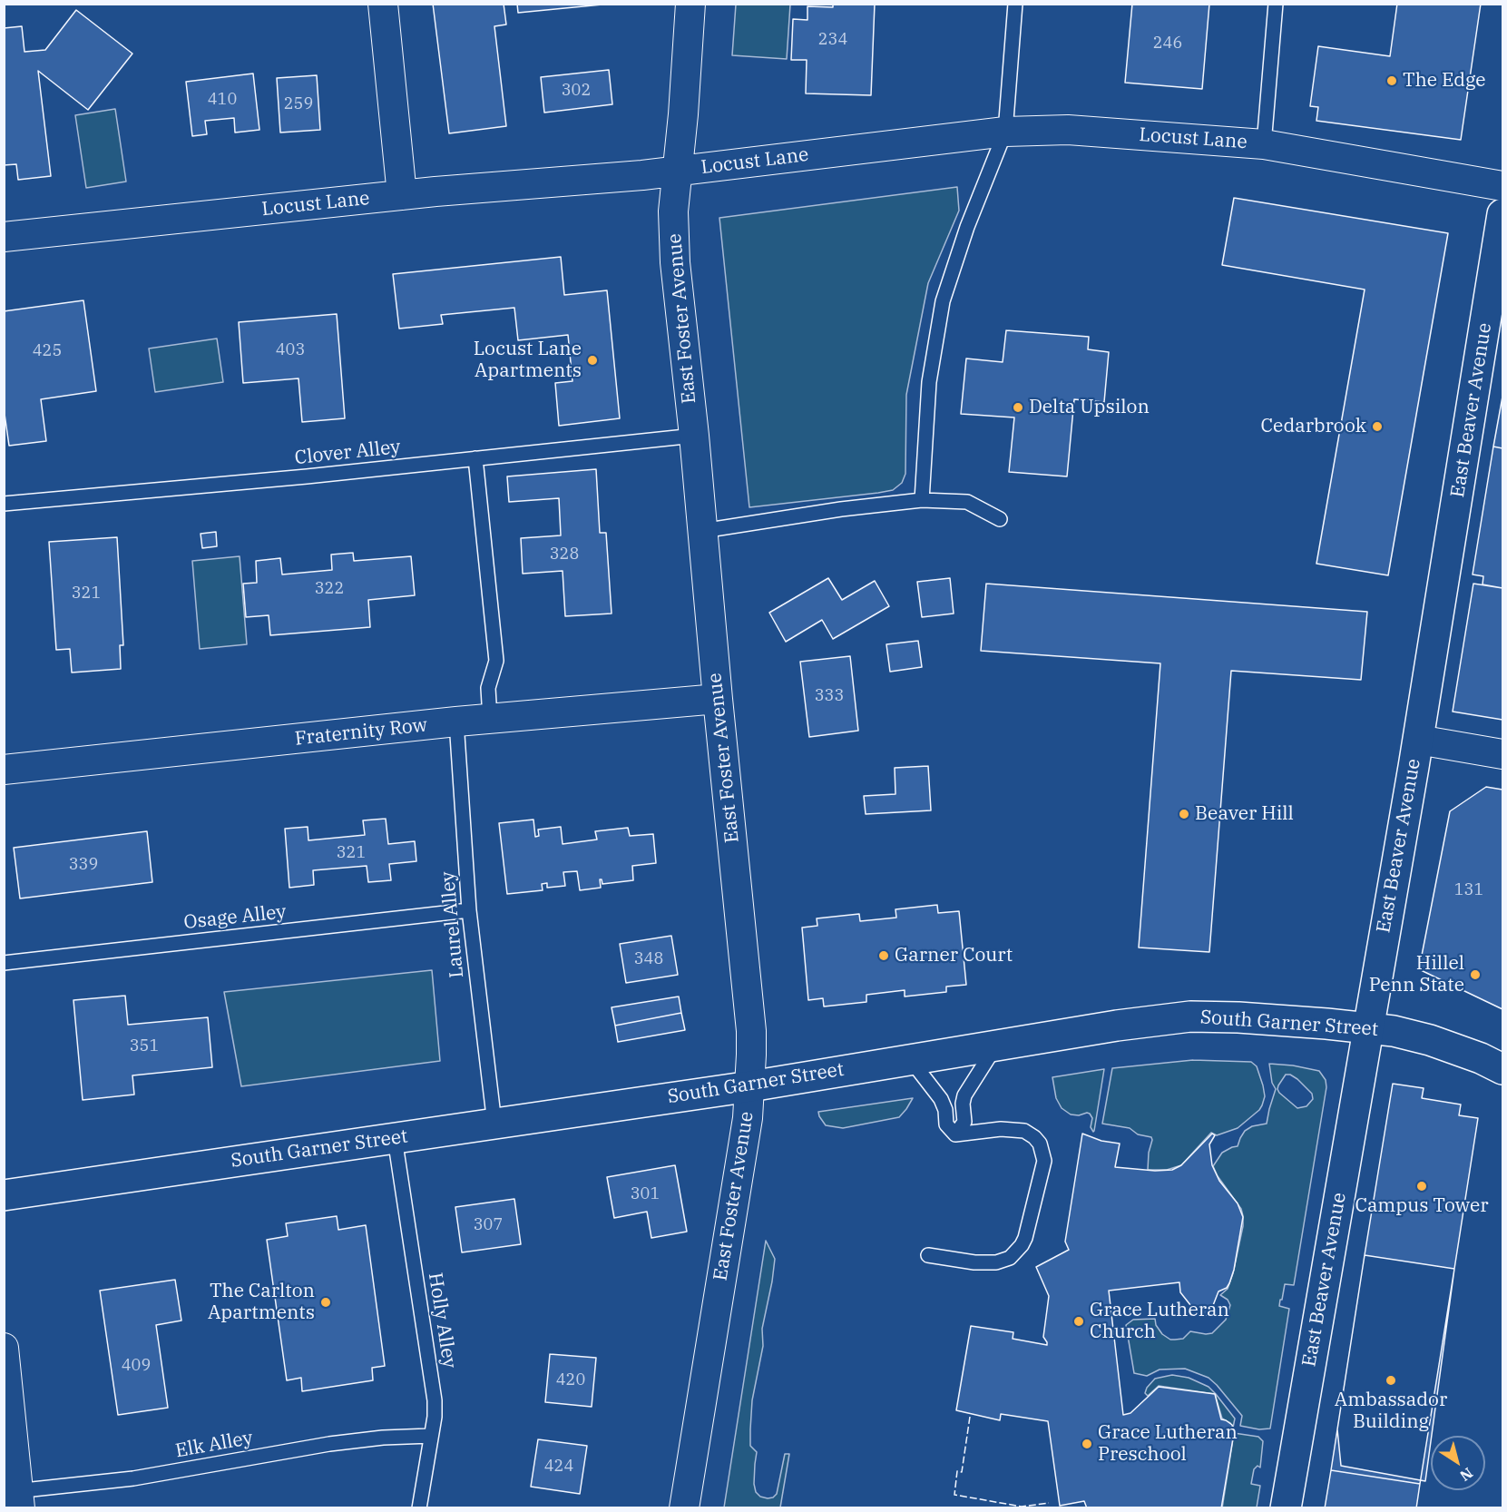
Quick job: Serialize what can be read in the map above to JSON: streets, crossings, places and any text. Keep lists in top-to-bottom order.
{
  "streets": {
    "street": [
      "Locust Lane",
      "East Foster Avenue",
      "East Beaver Avenue",
      "Fraternity Row",
      "South Garner Street"
    ],
    "lane": [
      "Clover Alley",
      "Osage Alley",
      "Laurel Alley",
      "Holly Alley",
      "Elk Alley"
    ]
  },
  "crossings": [
    ["Locust Lane", "East Foster Avenue"],
    ["East Foster Avenue", "Clover Alley"],
    ["East Foster Avenue", "Fraternity Row"],
    ["East Foster Avenue", "South Garner Street"],
    ["East Beaver Avenue", "South Garner Street"],
    ["Fraternity Row", "Laurel Alley"],
    ["Osage Alley", "Laurel Alley"],
    ["Laurel Alley", "South Garner Street"],
    ["South Garner Street", "Holly Alley"],
    ["Holly Alley", "Elk Alley"]
  ],
  "places": [
    "The Edge",
    "Locust Lane Apartments",
    "Delta Upsilon",
    "Cedarbrook",
    "Beaver Hill",
    "Garner Court",
    "Hillel Penn State",
    "Campus Tower",
    "The Carlton Apartments",
    "Grace Lutheran Church",
    "Ambassador Building",
    "Grace Lutheran Preschool"
  ],
  "house_numbers": [
    "234",
    "246",
    "302",
    "410",
    "259",
    "403",
    "425",
    "328",
    "322",
    "321",
    "333",
    "321",
    "339",
    "131",
    "348",
    "351",
    "301",
    "307",
    "409",
    "420",
    "424"
  ],
  "north": "bottom right"
}
